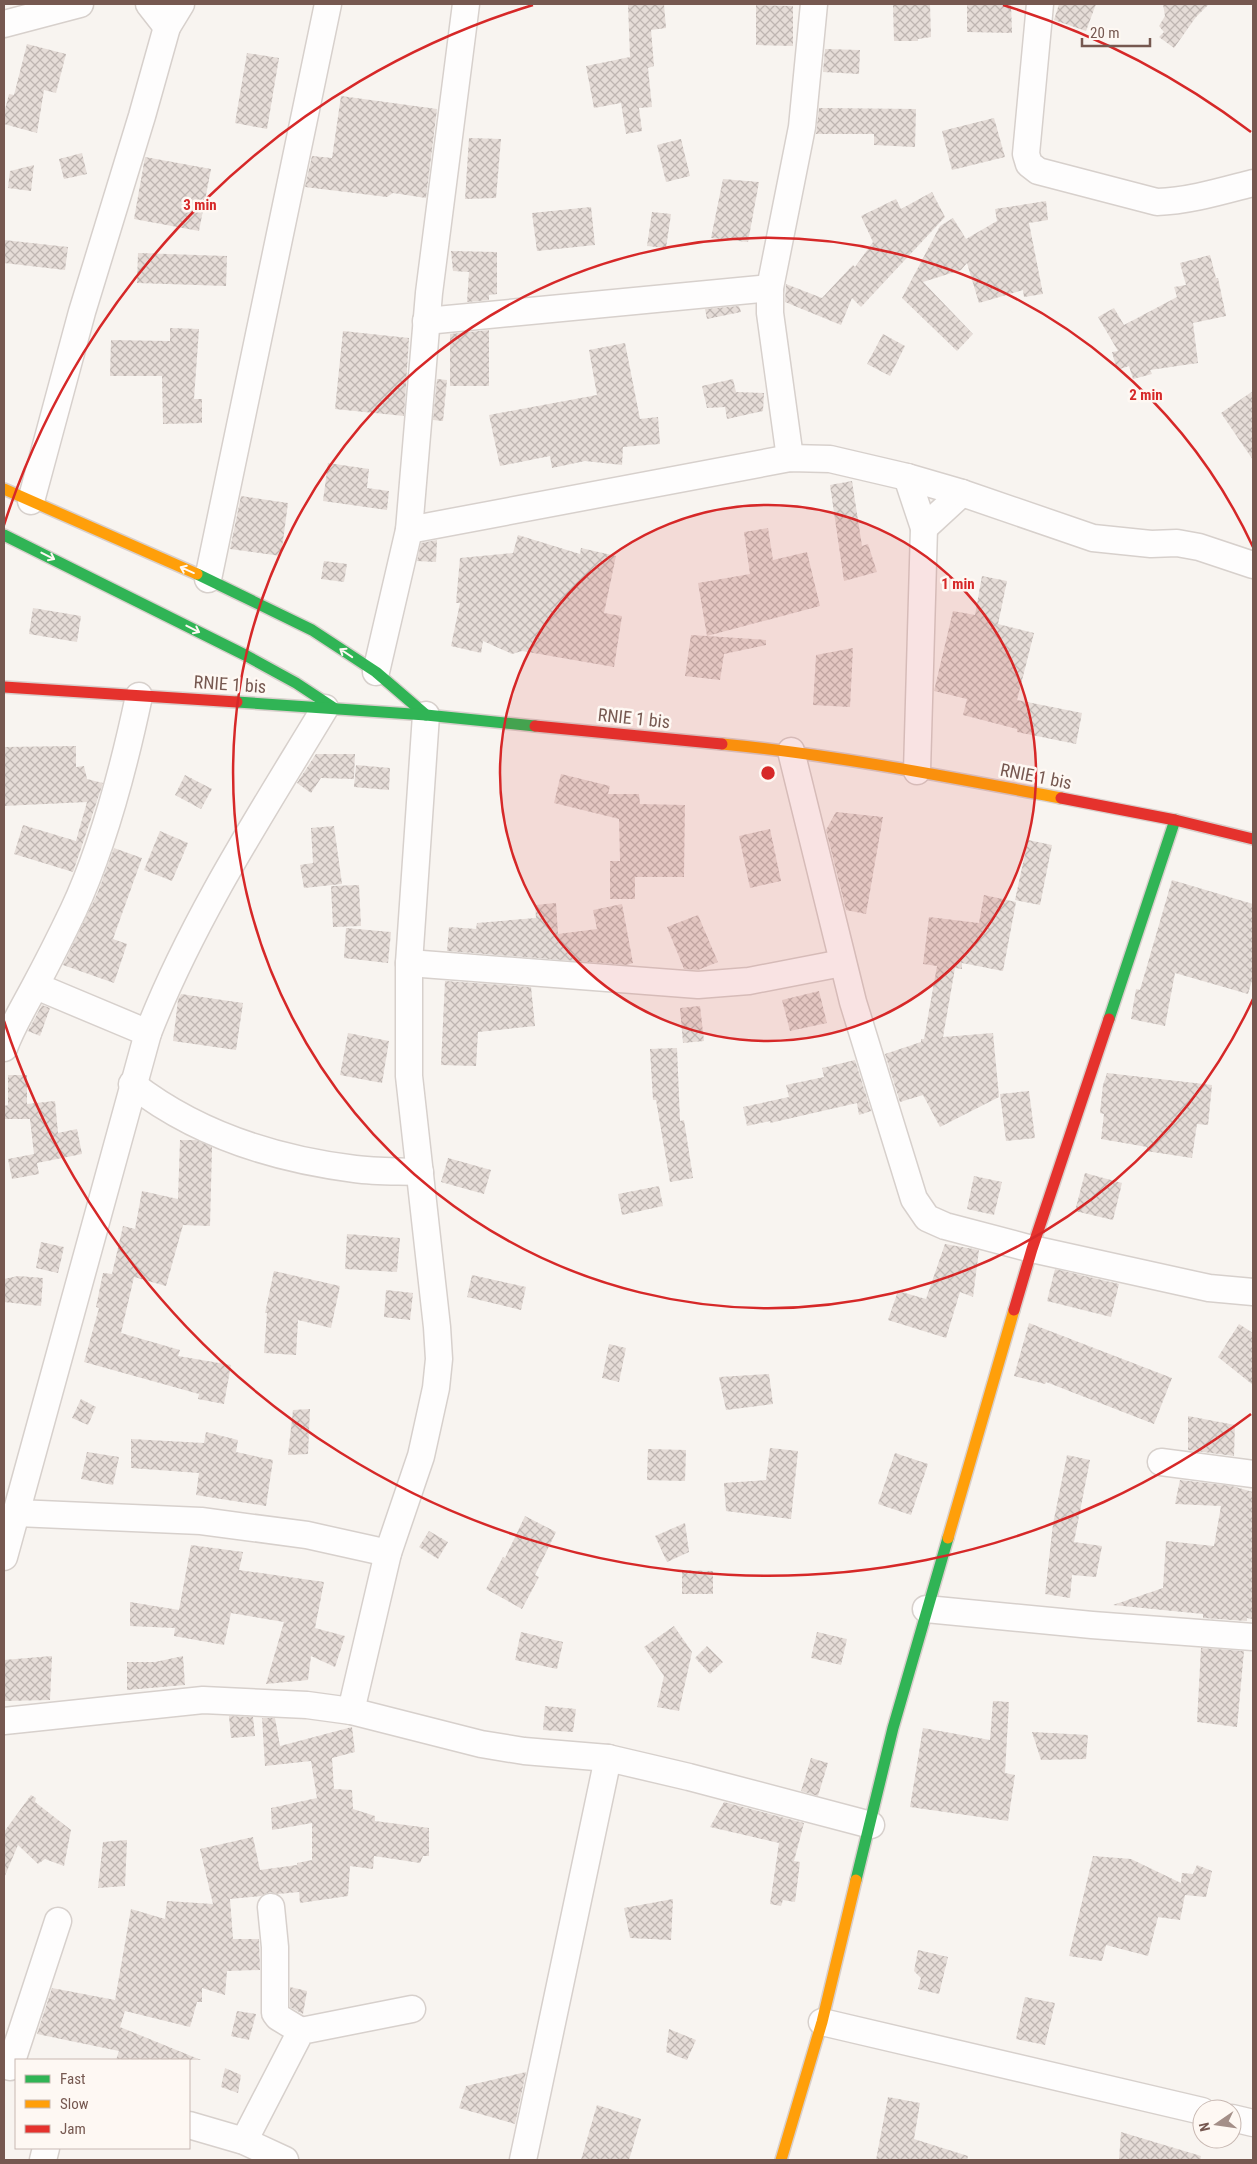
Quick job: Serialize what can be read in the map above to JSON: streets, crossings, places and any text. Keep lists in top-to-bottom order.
{
  "streets": {
    "main road": ["RNIE 1 bis"]
  },
  "legend": ["Fast", "Slow", "Jam"],
  "scale_bar": "20 m",
  "north": "left",
  "rings": ["3 min", "2 min", "1 min"]
}
